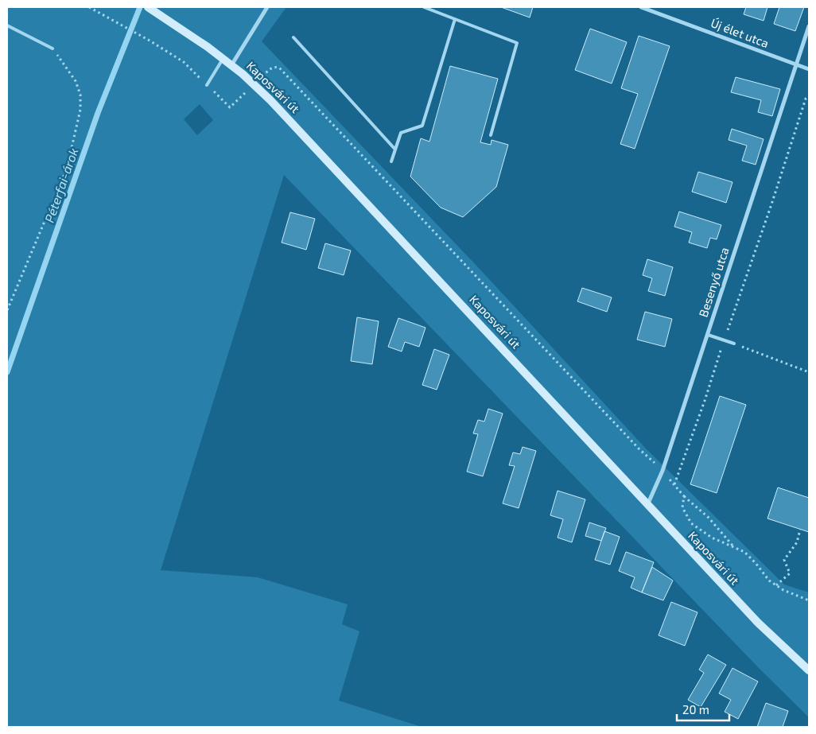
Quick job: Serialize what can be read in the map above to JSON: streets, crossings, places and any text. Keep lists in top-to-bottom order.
{
  "streets": {
    "main road": ["Kaposvári út"],
    "street": ["Új élet utca", "Besenyő utca"]
  },
  "crossings": [
    ["Új élet utca", "Besenyő utca"],
    ["Kaposvári út", "Besenyő utca"]
  ],
  "water": ["Péterfai-árok"],
  "scale_bar": "20 m"
}
